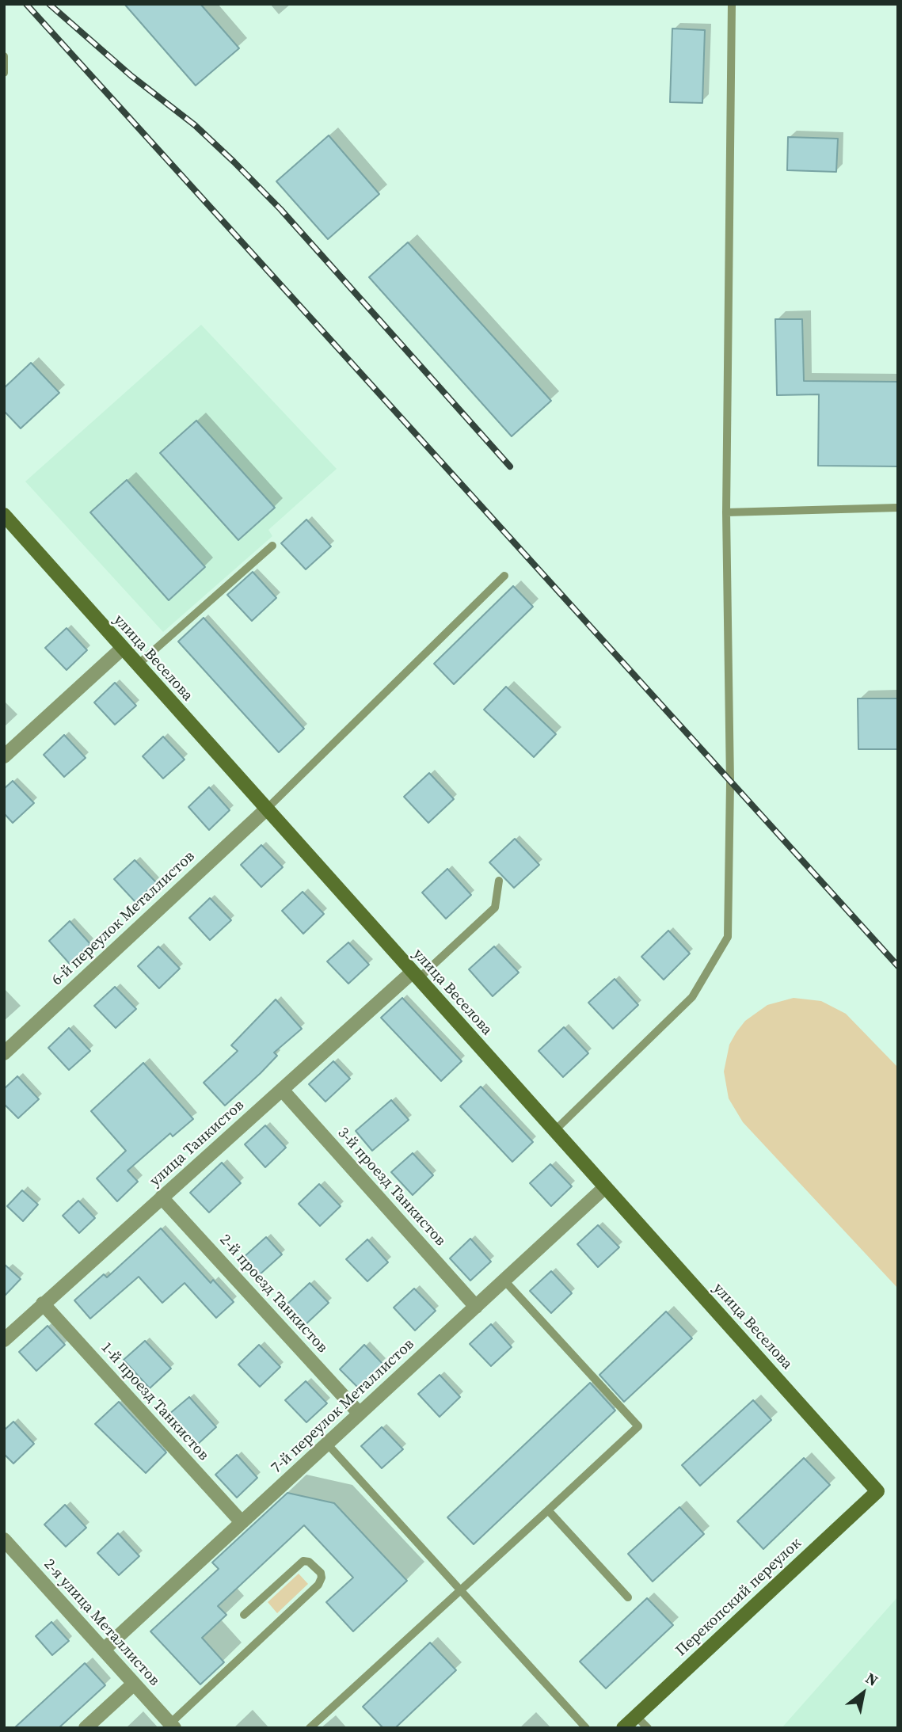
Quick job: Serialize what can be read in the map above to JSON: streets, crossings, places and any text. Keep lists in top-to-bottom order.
{
  "streets": {
    "street": [
      "улица Веселова",
      "6-й переулок Металлистов",
      "улица Танкистов",
      "3-й проезд Танкистов",
      "2-й проезд Танкистов",
      "1-й проезд Танкистов",
      "7-й переулок Металлистов",
      "Перекопский переулок",
      "2-я улица Металлистов"
    ]
  },
  "crossings": [
    ["улица Веселова", "6-й переулок Металлистов"],
    ["улица Веселова", "улица Танкистов"],
    ["улица Веселова", "7-й переулок Металлистов"],
    ["улица Веселова", "Перекопский переулок"],
    ["улица Танкистов", "3-й проезд Танкистов"],
    ["улица Танкистов", "2-й проезд Танкистов"],
    ["улица Танкистов", "1-й проезд Танкистов"],
    ["3-й проезд Танкистов", "7-й переулок Металлистов"],
    ["2-й проезд Танкистов", "7-й переулок Металлистов"],
    ["1-й проезд Танкистов", "7-й переулок Металлистов"],
    ["7-й переулок Металлистов", "2-я улица Металлистов"]
  ],
  "north": "top right"
}
